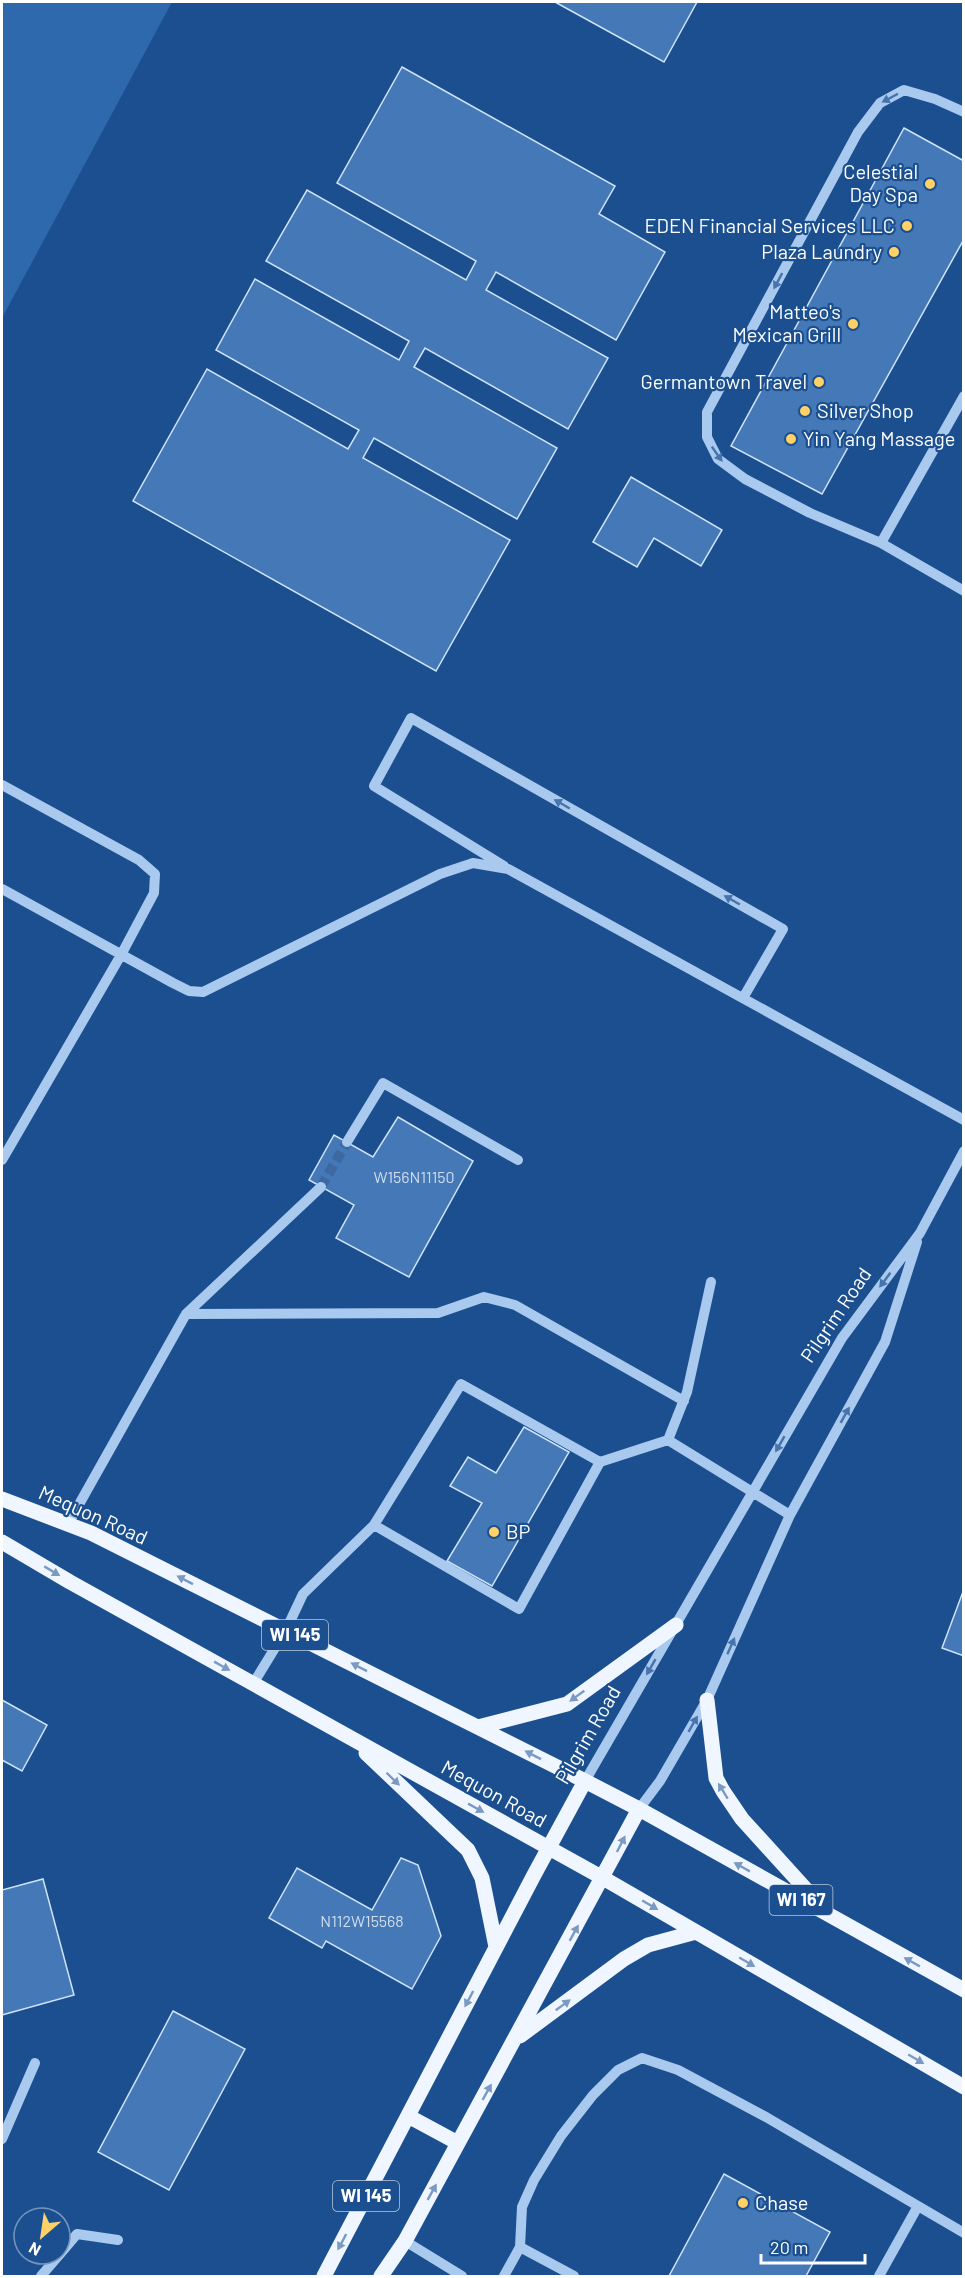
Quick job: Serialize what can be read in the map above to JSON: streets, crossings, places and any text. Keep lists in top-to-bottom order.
{
  "streets": {
    "main road": [
      "Pilgrim Road",
      "Mequon Road",
      "WI 145",
      "WI 167"
    ]
  },
  "crossings": [
    ["Pilgrim Road", "Mequon Road"]
  ],
  "places": [
    "Celestial Day Spa",
    "EDEN Financial Services LLC",
    "Plaza Laundry",
    "Matteo's Mexican Grill",
    "Germantown Travel",
    "Silver Shop",
    "Yin Yang Massage",
    "BP",
    "Chase"
  ],
  "house_numbers": ["W156N11150", "N112W15568"],
  "scale_bar": "20 m",
  "north": "bottom left"
}
